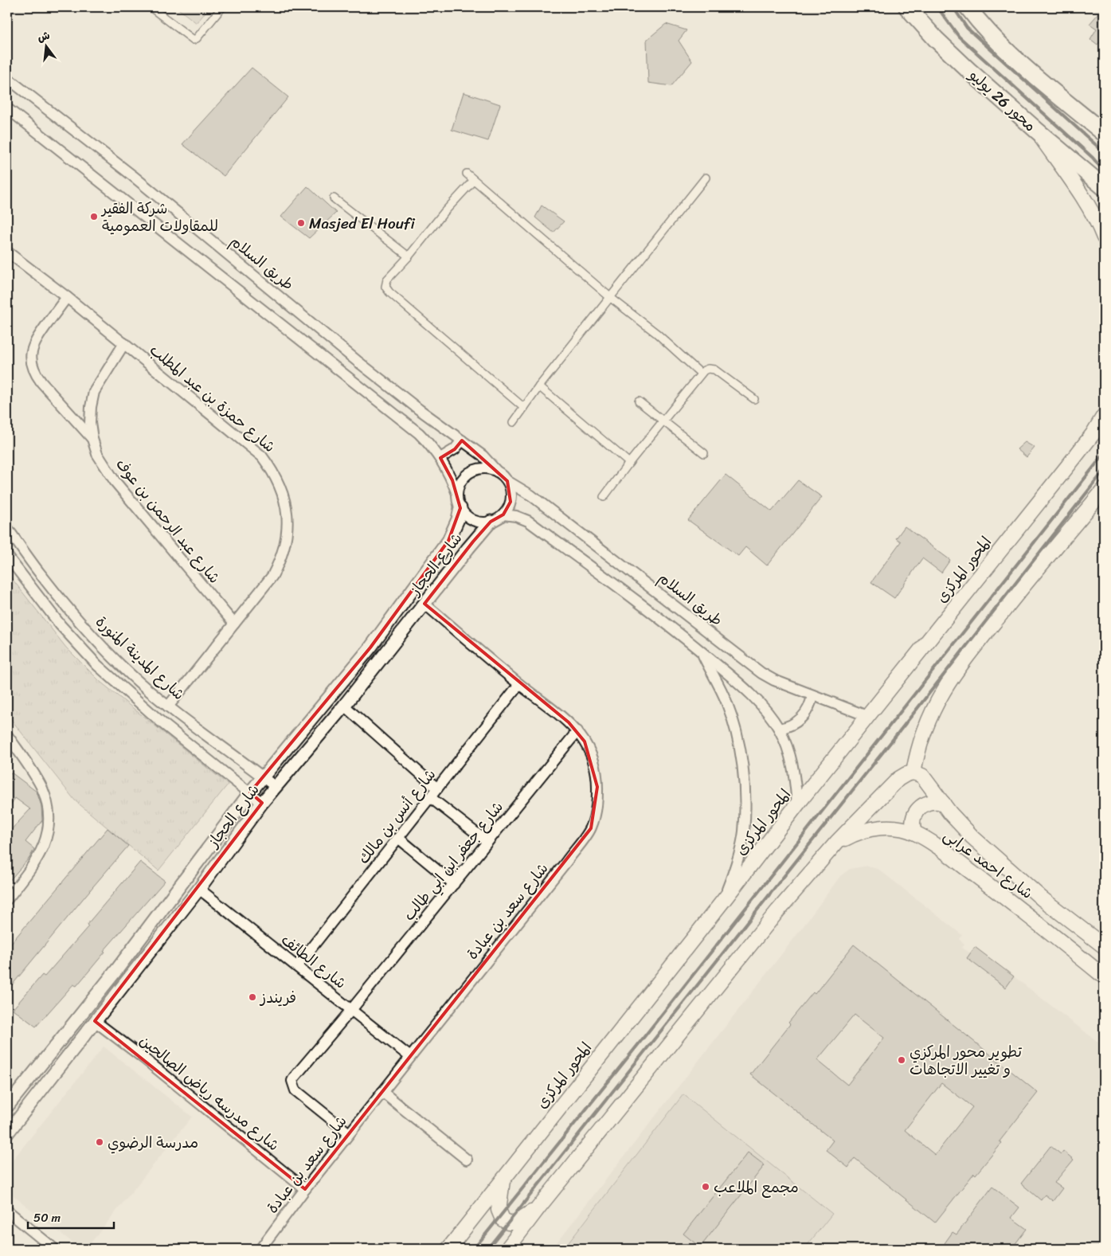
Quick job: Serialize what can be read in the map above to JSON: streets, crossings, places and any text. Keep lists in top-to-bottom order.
{
  "streets": {
    "highway": ["محور 26 يوليو"],
    "main road": ["المحور المركزى", "شارع احمد عرابى"],
    "street": [
      "طريق السلام",
      "شارع حمزة بن عبد المطلب",
      "شارع عبد الرحمن بن عوف",
      "شارع الحجاز",
      "شارع المدينة المنورة",
      "شارع أنس بن مالك",
      "شارع جعفر ابن ابي طالب",
      "شارع سعد بن عبادة",
      "شارع الطائف",
      "شارع مدرسه رياض الصالحين"
    ]
  },
  "crossings": [
    ["طريق السلام", "شارع الحجاز"],
    ["طريق السلام", "المحور المركزى"],
    ["شارع حمزة بن عبد المطلب", "شارع عبد الرحمن بن عوف"],
    ["شارع حمزة بن عبد المطلب", "شارع المدينة المنورة"],
    ["شارع الحجاز", "شارع المدينة المنورة"],
    ["شارع الحجاز", "شارع سعد بن عبادة"],
    ["شارع الحجاز", "شارع الطائف"],
    ["شارع الحجاز", "شارع مدرسه رياض الصالحين"],
    ["شارع أنس بن مالك", "شارع سعد بن عبادة"],
    ["شارع أنس بن مالك", "شارع الطائف"],
    ["شارع جعفر ابن ابي طالب", "شارع سعد بن عبادة"],
    ["شارع جعفر ابن ابي طالب", "شارع الطائف"],
    ["شارع سعد بن عبادة", "شارع الطائف"],
    ["شارع سعد بن عبادة", "شارع مدرسه رياض الصالحين"]
  ],
  "places": [
    "شركة الفقير للمقاولات العمومية",
    "Masjed El Houfi",
    "فريندز",
    "تطوير محور المركزي و تغيير الاتجاهات",
    "مدرسة الرضوي",
    "مجمع الملاعب"
  ],
  "scale_bar": "50 m",
  "north": "top"
}
